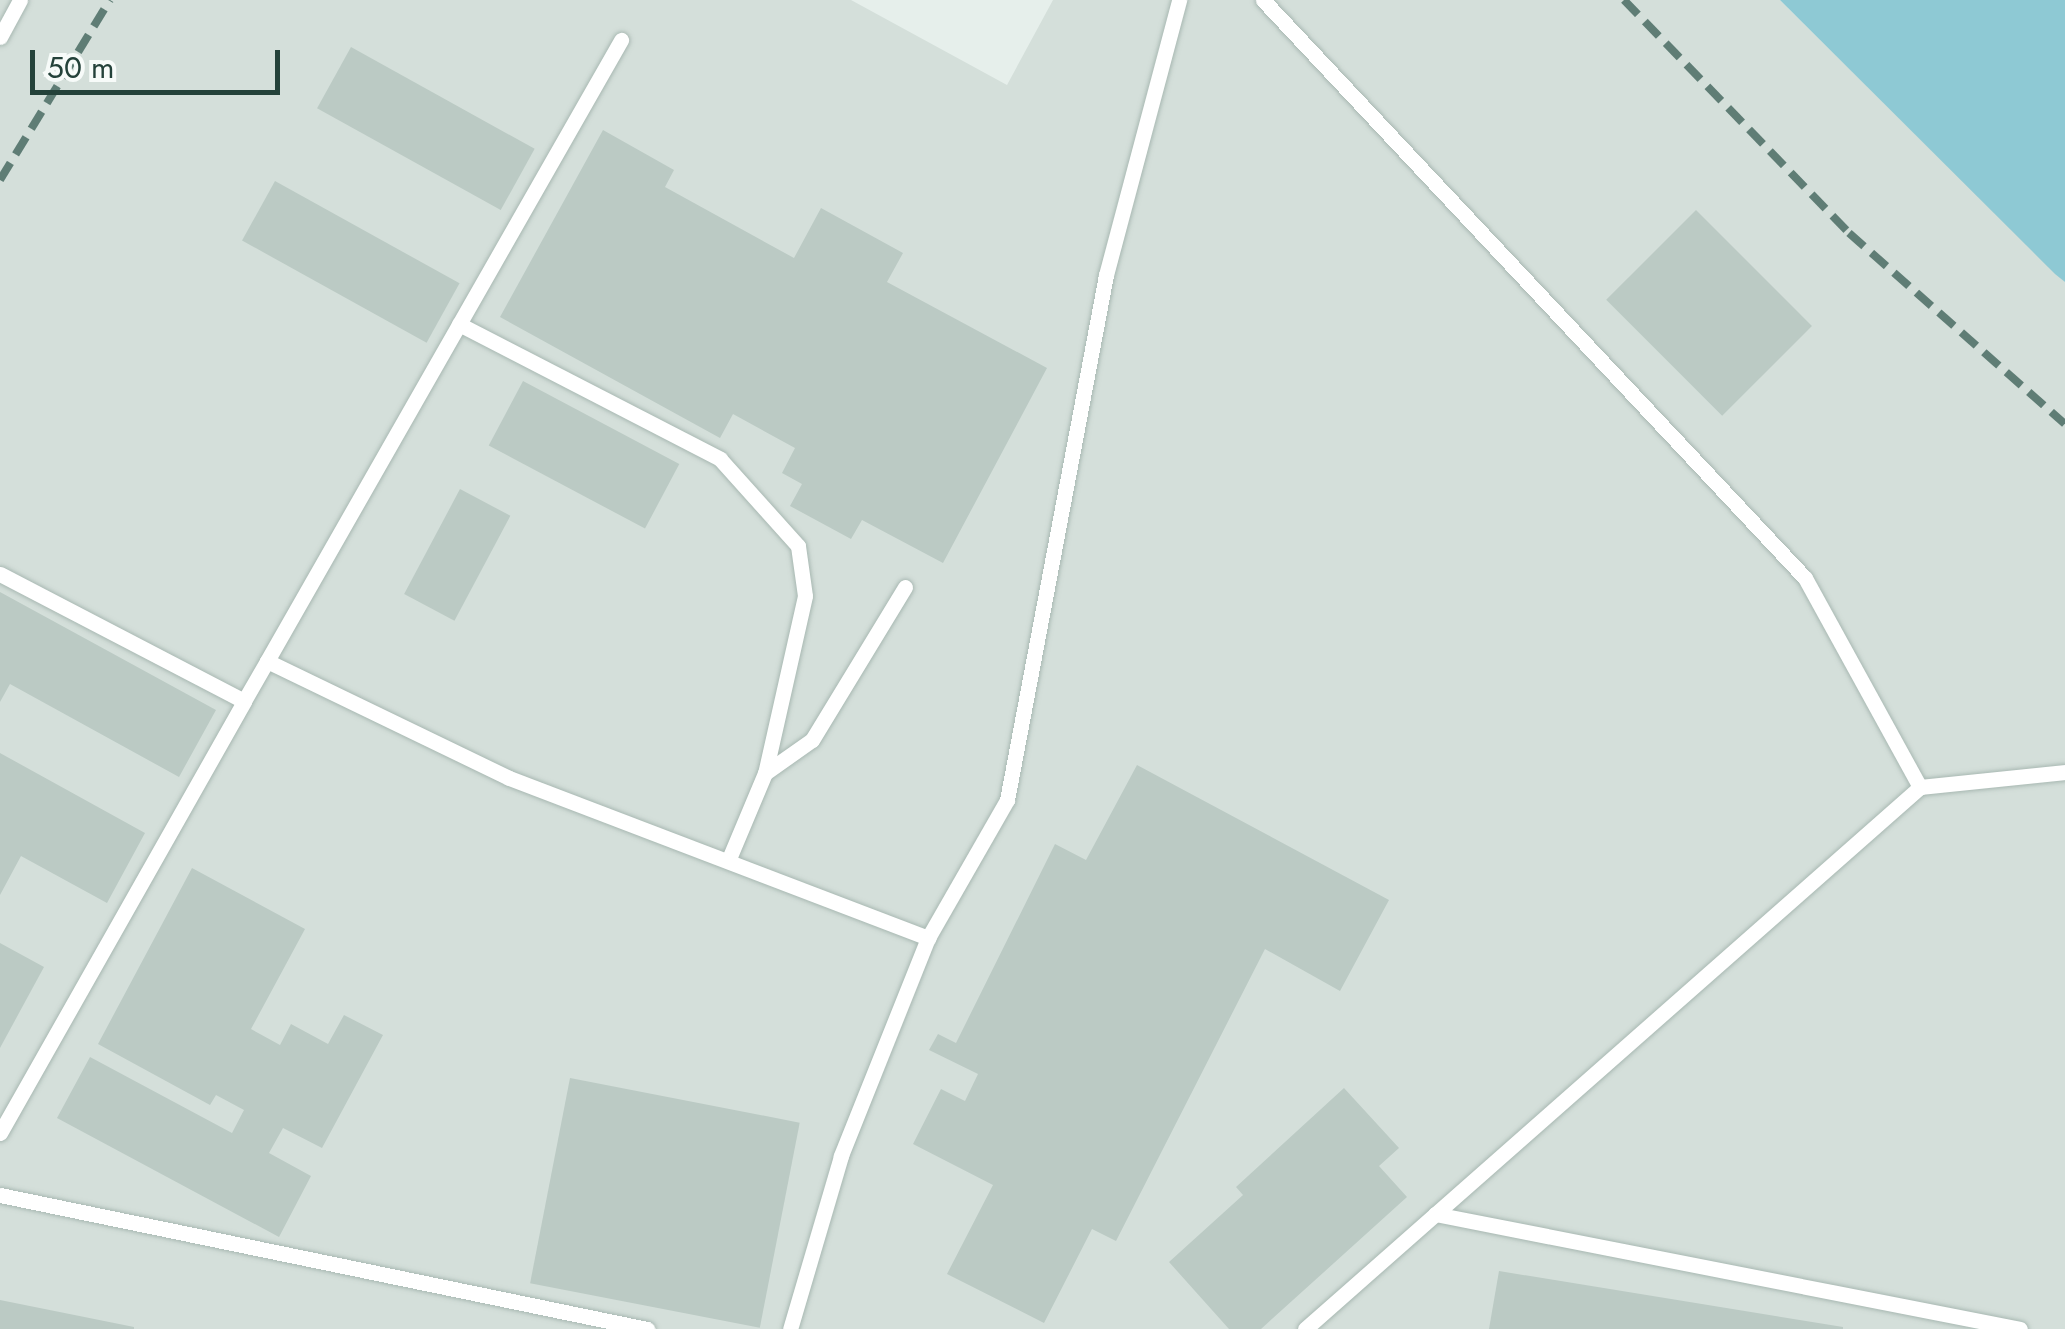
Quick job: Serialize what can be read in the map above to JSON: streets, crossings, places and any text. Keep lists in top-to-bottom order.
{
  "scale_bar": "50 m"
}
